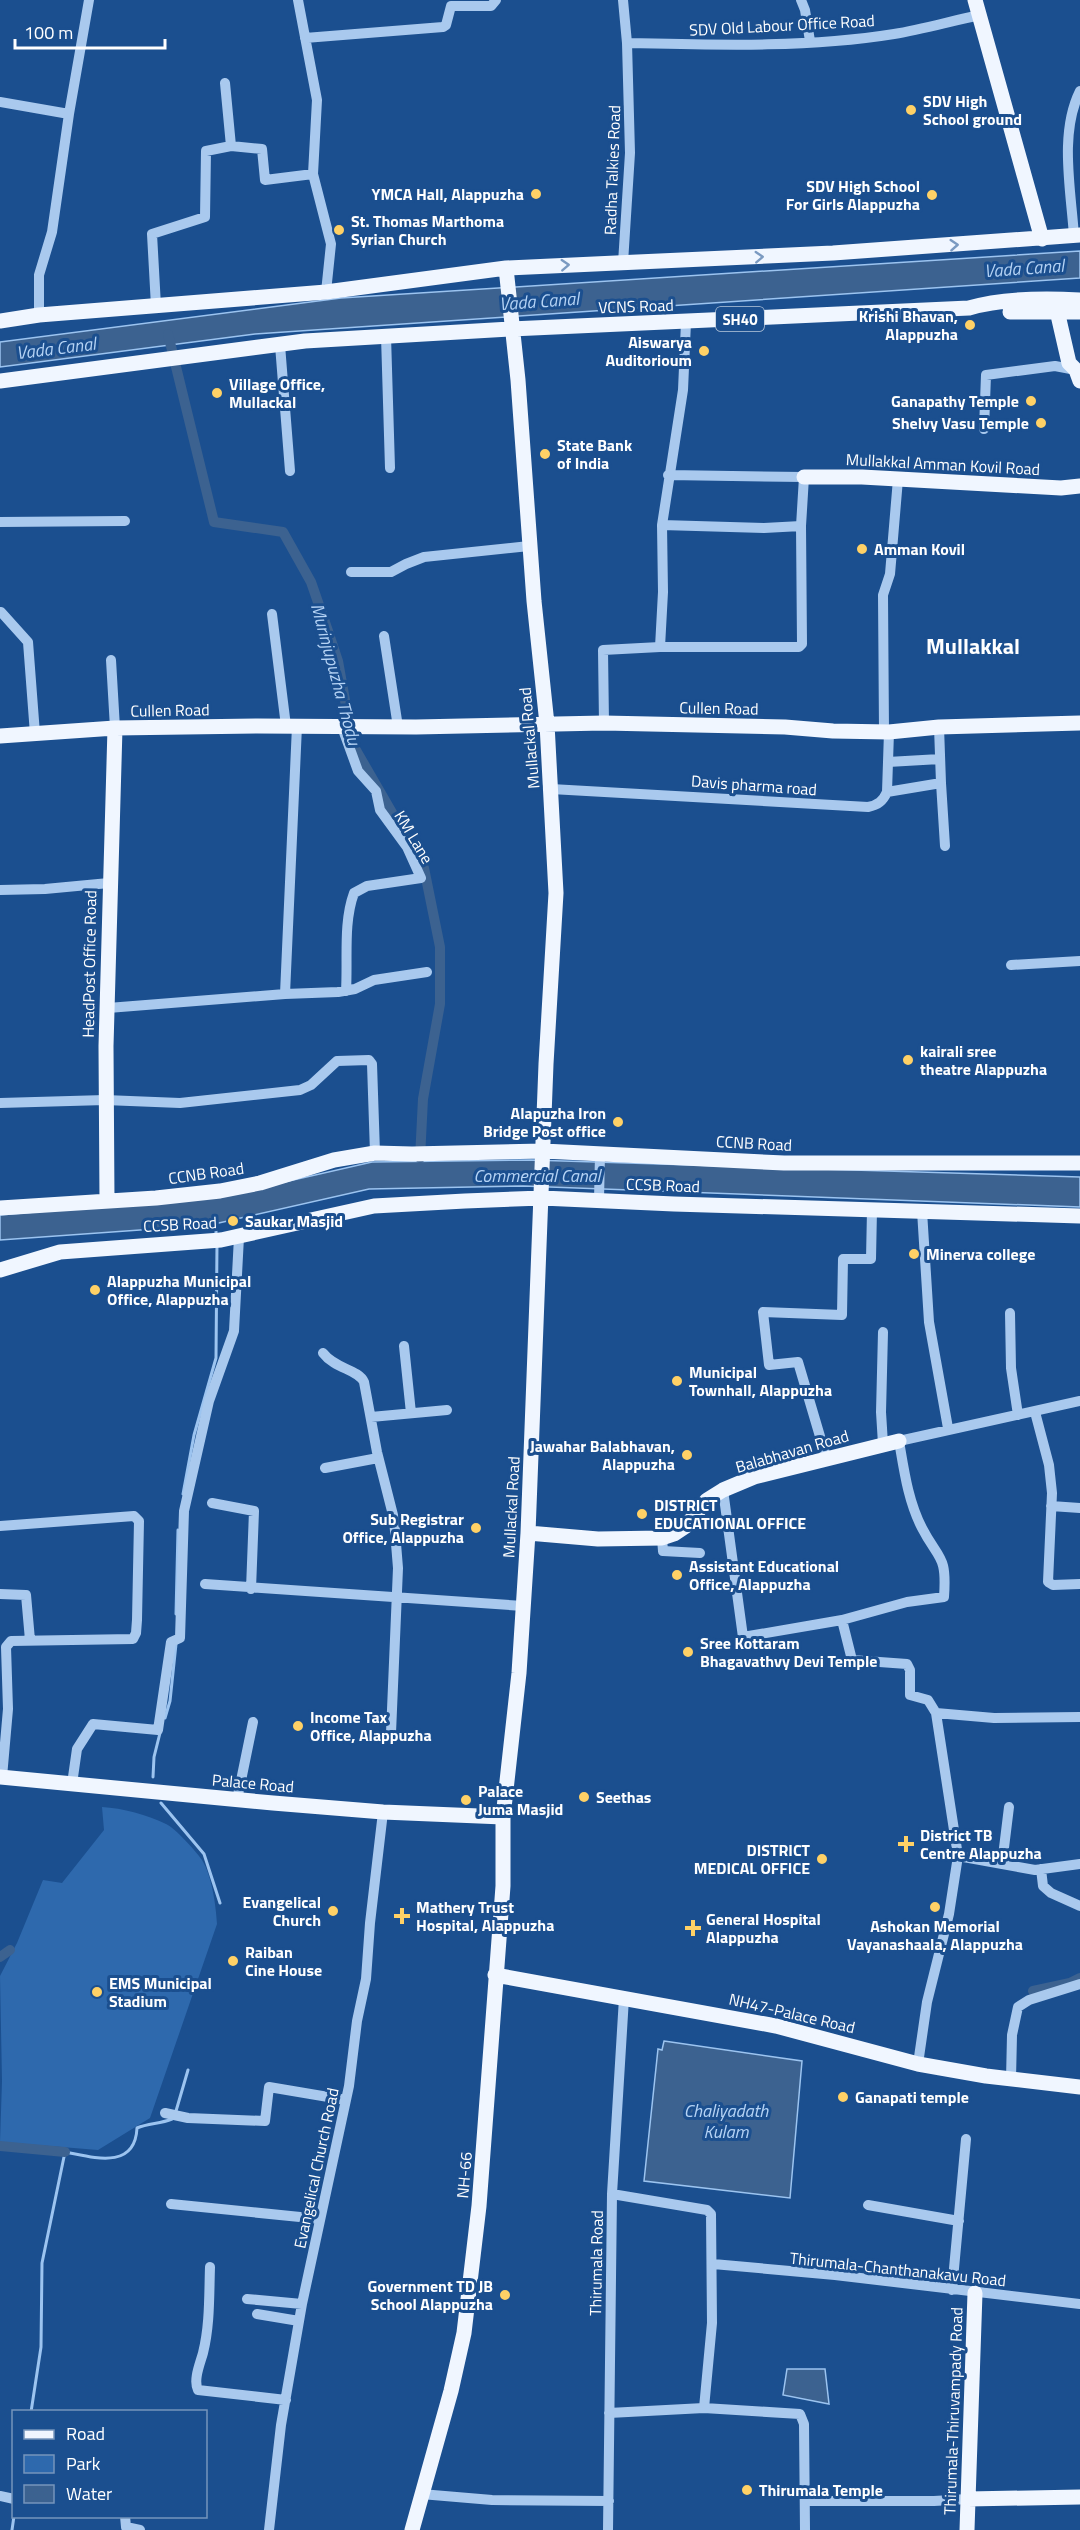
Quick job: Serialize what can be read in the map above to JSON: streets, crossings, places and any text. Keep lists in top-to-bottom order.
{
  "streets": {
    "main road": [
      "VCNS Road",
      "SH40",
      "Mullakkal Amman Kovil Road",
      "Cullen Road",
      "Mullackal Road",
      "HeadPost Office Road",
      "CCNB Road",
      "CCSB Road",
      "Balabhavan Road",
      "Palace Road",
      "NH47-Palace Road",
      "NH-66",
      "Thirumala-Thiruvampady Road"
    ],
    "street": [
      "SDV Old Labour Office Road",
      "Radha Talkies Road",
      "Davis pharma road",
      "KM Lane",
      "Evangelical Church Road",
      "Thirumala Road",
      "Thirumala-Chanthanakavu Road"
    ]
  },
  "crossings": [
    ["SDV Old Labour Office Road", "Radha Talkies Road"],
    ["VCNS Road", "Mullackal Road"],
    ["Cullen Road", "Mullackal Road"],
    ["Cullen Road", "KM Lane"],
    ["Cullen Road", "HeadPost Office Road"],
    ["Mullackal Road", "Davis pharma road"],
    ["Mullackal Road", "CCNB Road"],
    ["Mullackal Road", "CCSB Road"],
    ["Mullackal Road", "Balabhavan Road"],
    ["Mullackal Road", "Palace Road"],
    ["Mullackal Road", "NH-66"],
    ["HeadPost Office Road", "CCNB Road"],
    ["Palace Road", "Evangelical Church Road"],
    ["Palace Road", "NH-66"],
    ["NH47-Palace Road", "NH-66"],
    ["NH47-Palace Road", "Thirumala Road"],
    ["Thirumala-Chanthanakavu Road", "Thirumala-Thiruvampady Road"]
  ],
  "districts": ["Mullakkal"],
  "water": [
    "Vada Canal",
    "Murinjupuzha Thodu",
    "Commercial Canal",
    "Chaliyadath Kulam"
  ],
  "places": {
    "other": [
      "SDV High School ground",
      "YMCA Hall, Alappuzha",
      "SDV High School For Girls Alappuzha",
      "St. Thomas Marthoma Syrian Church",
      "Krishi Bhavan, Alappuzha",
      "Aiswarya Auditorioum",
      "Village Office, Mullackal",
      "Ganapathy Temple",
      "Shelvy Vasu Temple",
      "State Bank of India",
      "Amman Kovil",
      "kairali sree theatre Alappuzha",
      "Alapuzha Iron Bridge Post office",
      "Saukar Masjid",
      "Minerva college",
      "Alappuzha Municipal Office, Alappuzha",
      "Municipal Townhall, Alappuzha",
      "Jawahar Balabhavan, Alappuzha",
      "DISTRICT EDUCATIONAL OFFICE",
      "Sub Registrar Office, Alappuzha",
      "Assistant Educational Office, Alappuzha",
      "Sree Kottaram Bhagavathvy Devi Temple",
      "Income Tax Office, Alappuzha",
      "Seethas",
      "Palace Juma Masjid",
      "DISTRICT MEDICAL OFFICE",
      "Ashokan Memorial Vayanashaala, Alappuzha",
      "Evangelical Church",
      "Raiban Cine House",
      "EMS Municipal Stadium",
      "Ganapati temple",
      "Government TD JB School Alappuzha",
      "Thirumala Temple"
    ],
    "health": ["District TB Centre Alappuzha", "Mathery Trust Hospital, Alappuzha", "General Hospital Alappuzha"]
  },
  "legend": ["Road", "Park", "Water"],
  "scale_bar": "100 m"
}
